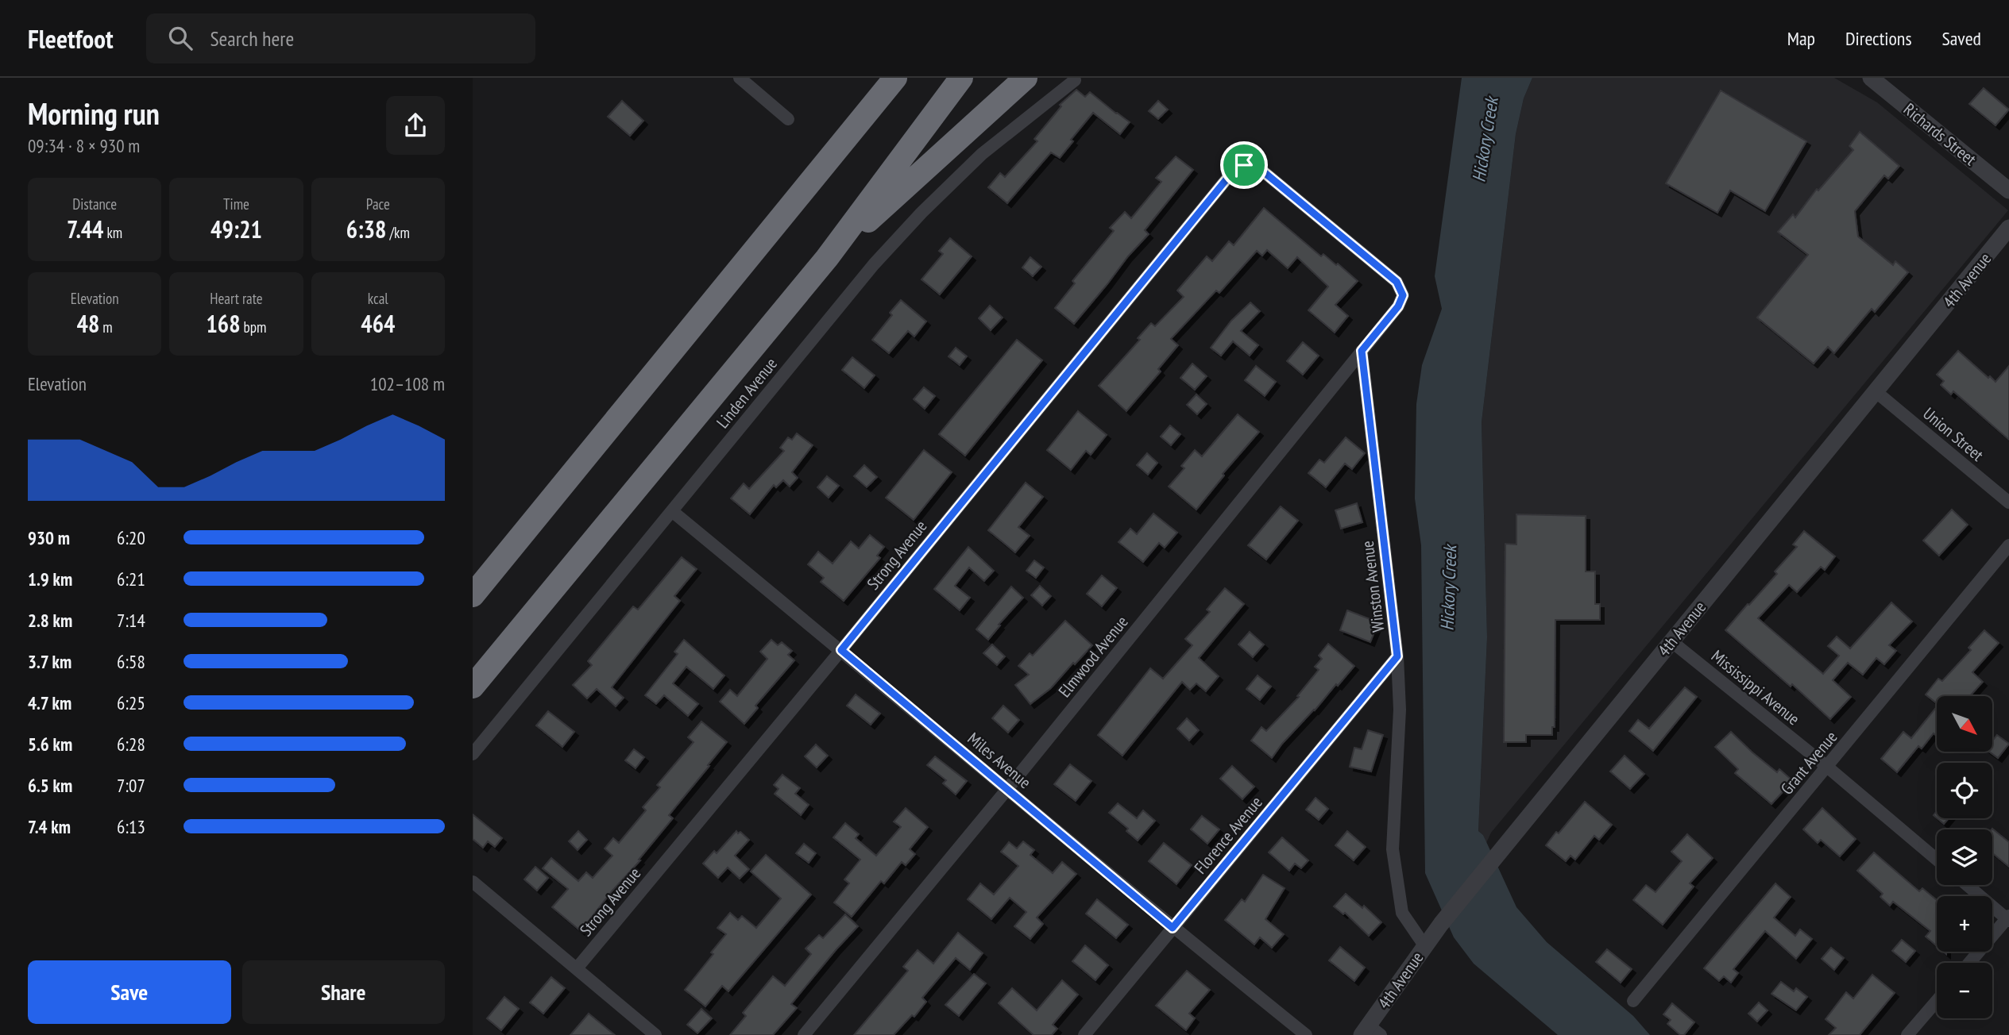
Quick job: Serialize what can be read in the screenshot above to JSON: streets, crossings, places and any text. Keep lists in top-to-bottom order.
{
  "streets": {
    "street": [
      "Richards Street",
      "4th Avenue",
      "Linden Avenue",
      "Union Street",
      "Strong Avenue",
      "Winston Avenue",
      "Elmwood Avenue",
      "Mississippi Avenue",
      "Miles Avenue",
      "Grant Avenue",
      "Florence Avenue"
    ]
  },
  "crossings": [
    ["4th Avenue", "Union Street"],
    ["4th Avenue", "Winston Avenue"],
    ["4th Avenue", "Mississippi Avenue"],
    ["Linden Avenue", "Miles Avenue"],
    ["Strong Avenue", "Elmwood Avenue"],
    ["Strong Avenue", "Miles Avenue"],
    ["Winston Avenue", "Elmwood Avenue"],
    ["Winston Avenue", "Florence Avenue"],
    ["Elmwood Avenue", "Miles Avenue"],
    ["Mississippi Avenue", "Grant Avenue"],
    ["Miles Avenue", "Florence Avenue"]
  ],
  "water": ["Hickory Creek"],
  "north": "bottom right",
  "page": {
    "header": "Fleetfoot",
    "search": "Search here",
    "nav": ["Map", "Directions", "Saved"],
    "heading": ["Morning run", "09:34 · 8 × 930 m"],
    "stats": [
      ["Distance", "7.44 km"],
      ["Time", "49:21"],
      ["Pace", "6:38 /km"],
      ["Elevation", "48 m"],
      ["Heart rate", "168 bpm"],
      ["kcal", "464"]
    ],
    "chart": ["Elevation", "102–108 m"],
    "list": [
      {
        "name": "930 m",
        "note": "6:20"
      },
      {
        "name": "1.9 km",
        "note": "6:21"
      },
      {
        "name": "2.8 km",
        "note": "7:14"
      },
      {
        "name": "3.7 km",
        "note": "6:58"
      },
      {
        "name": "4.7 km",
        "note": "6:25"
      },
      {
        "name": "5.6 km",
        "note": "6:28"
      },
      {
        "name": "6.5 km",
        "note": "7:07"
      },
      {
        "name": "7.4 km",
        "note": "6:13"
      }
    ],
    "map_buttons": ["+", "−"],
    "buttons": ["Save", "Share"]
  }
}
